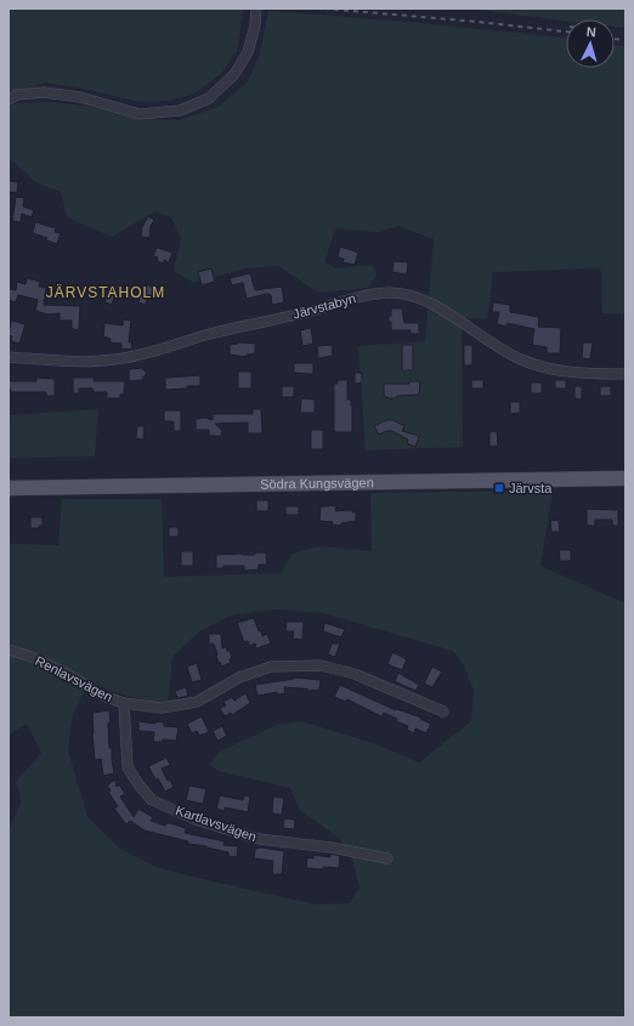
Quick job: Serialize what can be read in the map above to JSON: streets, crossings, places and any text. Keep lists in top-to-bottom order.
{
  "streets": {
    "main road": ["Södra Kungsvägen"],
    "street": ["Järvstabyn", "Renlavsvägen", "Kartlavsvägen"]
  },
  "crossings": [
    ["Renlavsvägen", "Kartlavsvägen"]
  ],
  "districts": ["JÄRVSTAHOLM"],
  "places": {
    "transit": ["Järvsta"]
  },
  "north": "top"
}
